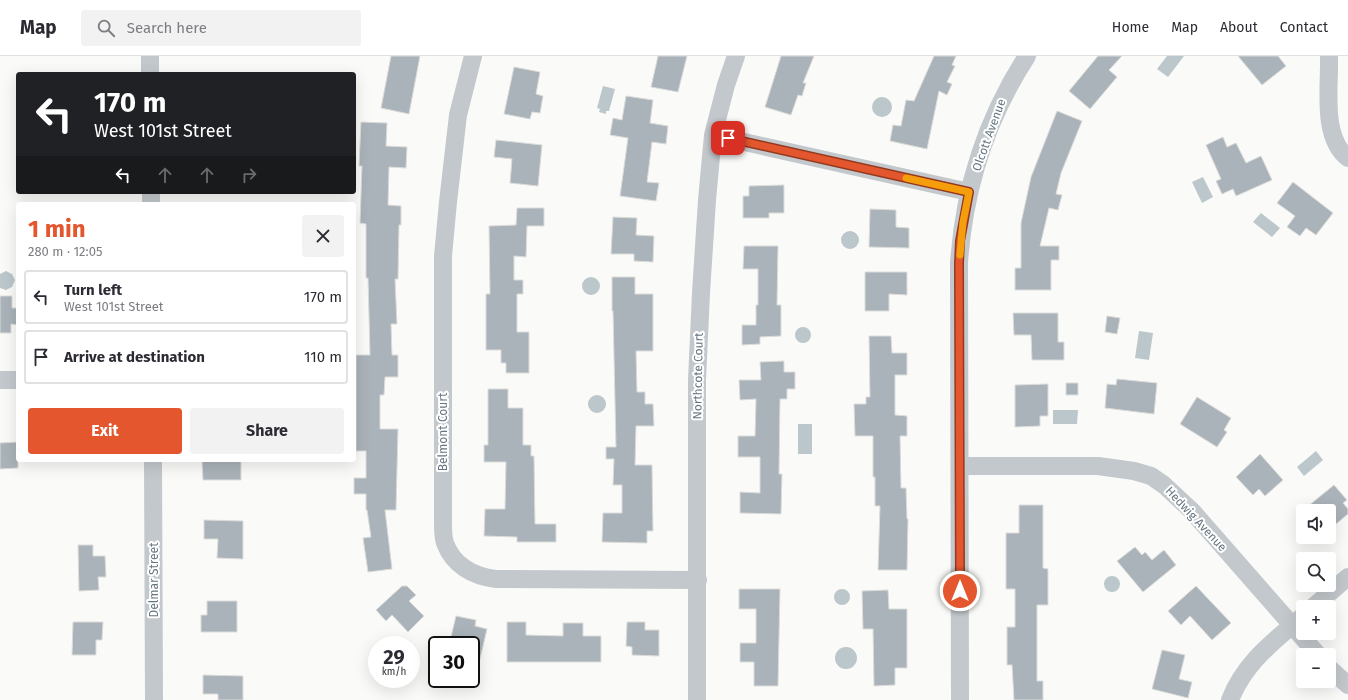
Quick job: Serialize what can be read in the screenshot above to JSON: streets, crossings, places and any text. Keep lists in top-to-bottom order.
{
  "streets": {
    "street": [
      "Olcott Avenue",
      "Northcote Court",
      "Belmont Court",
      "Hedwig Avenue",
      "Delmar Street"
    ]
  },
  "crossings": [
    ["Olcott Avenue", "Hedwig Avenue"],
    ["Northcote Court", "Belmont Court"]
  ],
  "page": {
    "header": "Map",
    "search": "Search here",
    "nav": [
      "Home",
      "Map",
      "About",
      "Contact"
    ],
    "turn": ["170 m", "West 101st Street"],
    "heading": ["1 min", "280 m · 12:05"],
    "list": [
      {
        "name": "Turn left",
        "note": "West 101st Street",
        "value": "170 m"
      },
      {
        "name": "Arrive at destination",
        "value": "110 m"
      }
    ],
    "buttons": ["Exit", "Share"],
    "map_buttons": ["+", "−"],
    "speed": "29 km/h",
    "limit": "30"
  }
}
